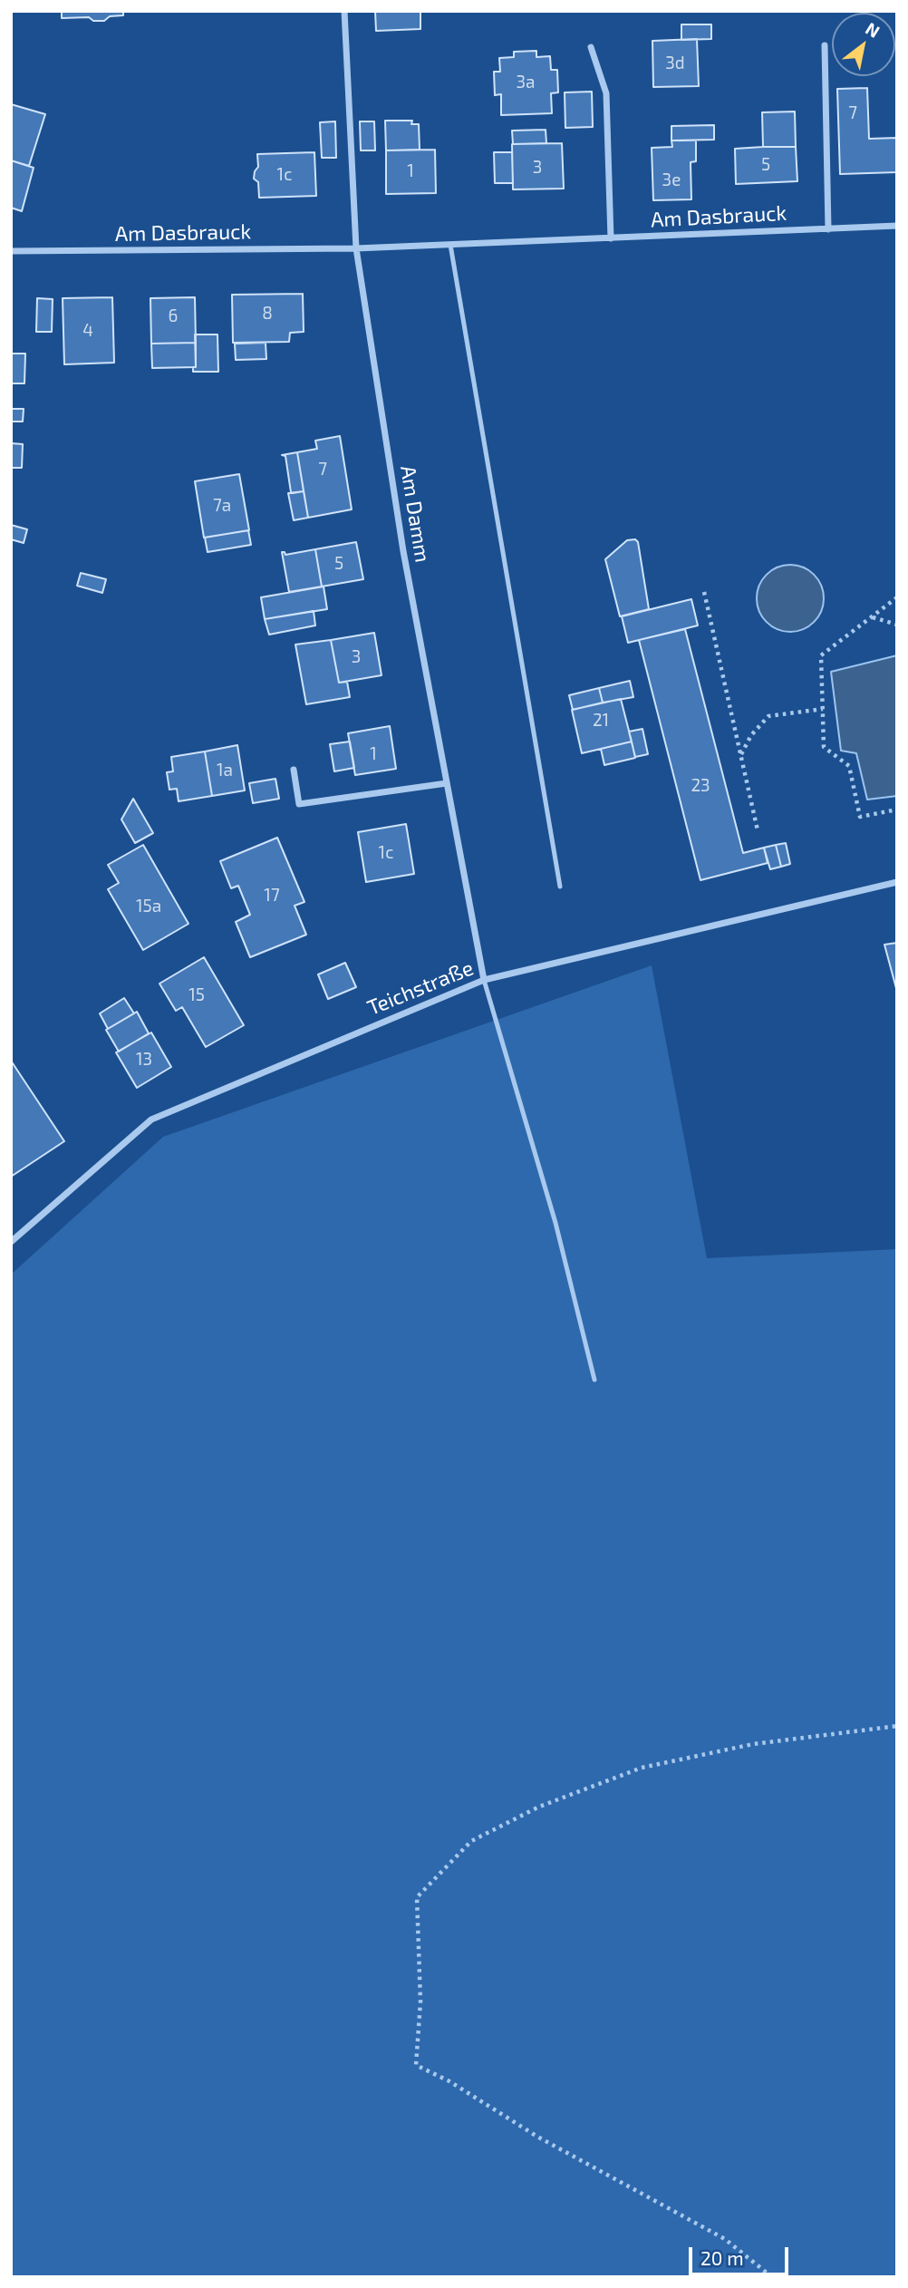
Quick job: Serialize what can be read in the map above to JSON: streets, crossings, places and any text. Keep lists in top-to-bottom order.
{
  "streets": {
    "street": ["Am Dasbrauck", "Am Damm", "Teichstraße"]
  },
  "crossings": [
    ["Am Dasbrauck", "Am Damm"],
    ["Am Damm", "Teichstraße"]
  ],
  "house_numbers": [
    "3d",
    "3a",
    "7",
    "5",
    "3",
    "1",
    "1c",
    "3e",
    "8",
    "6",
    "4",
    "7",
    "7a",
    "5",
    "3",
    "21",
    "1",
    "1a",
    "23",
    "1c",
    "17",
    "15a",
    "15",
    "13"
  ],
  "scale_bar": "20 m",
  "north": "top right"
}
